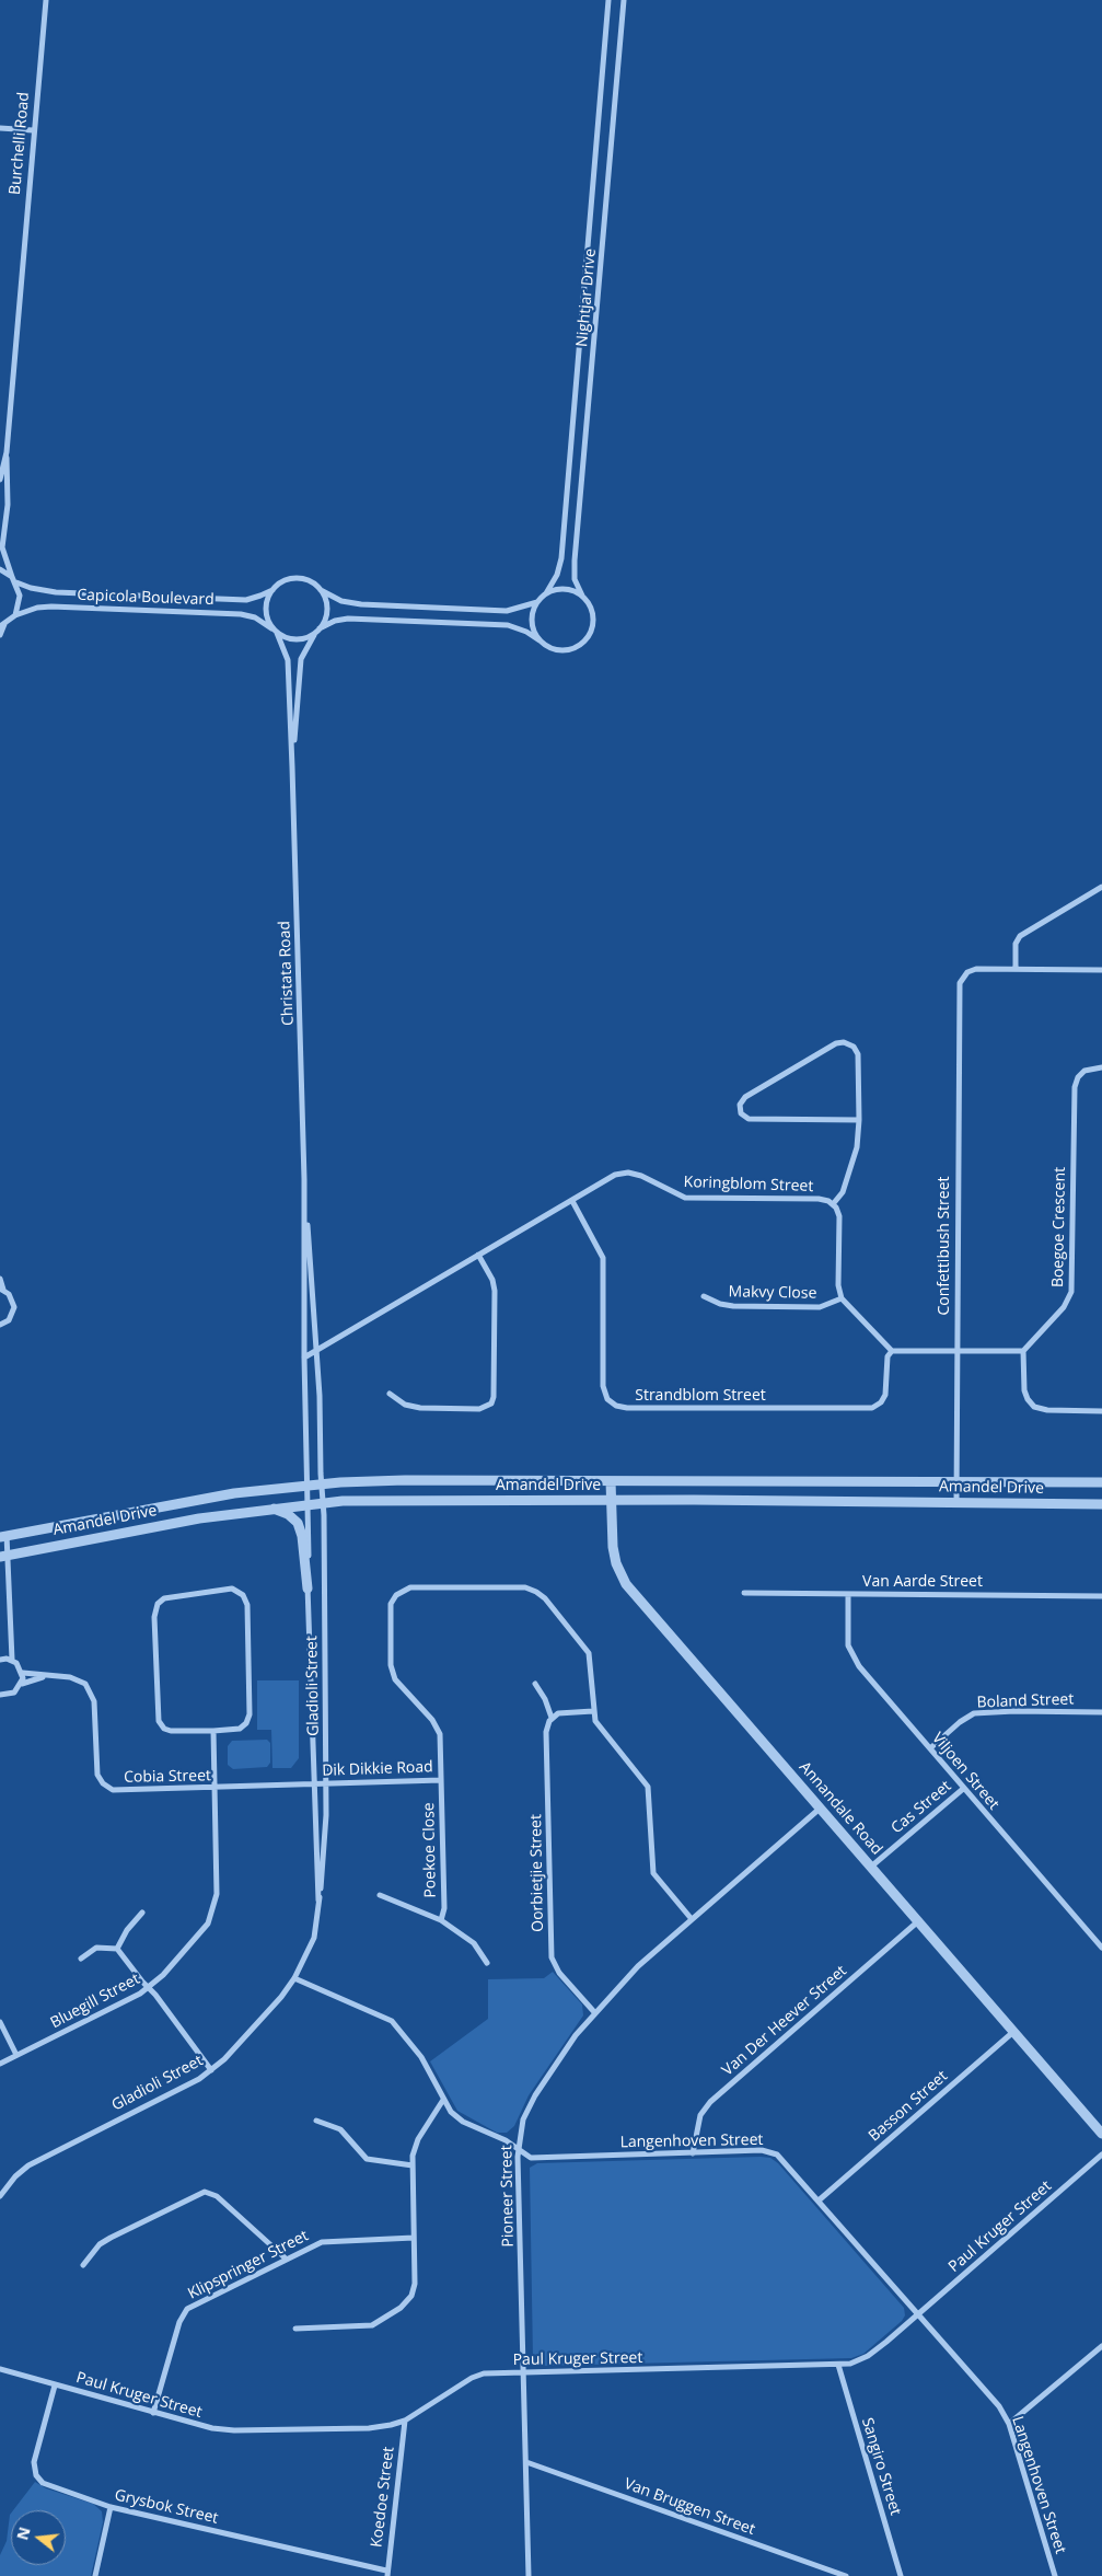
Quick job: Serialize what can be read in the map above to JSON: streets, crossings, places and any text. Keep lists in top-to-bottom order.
{
  "streets": {
    "street": [
      "Burchelli Road",
      "Nightjar Drive",
      "Capicola Boulevard",
      "Christata Road",
      "Koringblom Street",
      "Boegoe Crescent",
      "Confettibush Street",
      "Makvy Close",
      "Strandblom Street",
      "Amandel Drive",
      "Van Aarde Street",
      "Gladioli Street",
      "Boland Street",
      "Dik Dikkie Road",
      "Viljoen Street",
      "Cobia Street",
      "Cas Street",
      "Annandale Road",
      "Poekoe Close",
      "Oorbietjie Street",
      "Bluegill Street",
      "Van Der Heever Street",
      "Basson Street",
      "Langenhoven Street",
      "Pioneer Street",
      "Paul Kruger Street",
      "Klipspringer Street",
      "Sangiro Street",
      "Koedoe Street",
      "Grysbok Street",
      "Van Bruggen Street"
    ]
  },
  "crossings": [
    ["Burchelli Road", "Capicola Boulevard"],
    ["Capicola Boulevard", "Christata Road"],
    ["Christata Road", "Koringblom Street"],
    ["Koringblom Street", "Makvy Close"],
    ["Koringblom Street", "Strandblom Street"],
    ["Confettibush Street", "Amandel Drive"],
    ["Amandel Drive", "Gladioli Street"],
    ["Amandel Drive", "Annandale Road"],
    ["Van Aarde Street", "Viljoen Street"],
    ["Gladioli Street", "Dik Dikkie Road"],
    ["Gladioli Street", "Cobia Street"],
    ["Gladioli Street", "Langenhoven Street"],
    ["Boland Street", "Viljoen Street"],
    ["Dik Dikkie Road", "Cobia Street"],
    ["Dik Dikkie Road", "Poekoe Close"],
    ["Viljoen Street", "Cas Street"],
    ["Cobia Street", "Bluegill Street"],
    ["Cas Street", "Annandale Road"],
    ["Annandale Road", "Van Der Heever Street"],
    ["Annandale Road", "Basson Street"],
    ["Annandale Road", "Pioneer Street"],
    ["Oorbietjie Street", "Pioneer Street"],
    ["Van Der Heever Street", "Langenhoven Street"],
    ["Basson Street", "Langenhoven Street"],
    ["Langenhoven Street", "Pioneer Street"],
    ["Langenhoven Street", "Paul Kruger Street"],
    ["Pioneer Street", "Paul Kruger Street"],
    ["Pioneer Street", "Van Bruggen Street"],
    ["Paul Kruger Street", "Klipspringer Street"],
    ["Paul Kruger Street", "Sangiro Street"],
    ["Paul Kruger Street", "Koedoe Street"],
    ["Paul Kruger Street", "Grysbok Street"],
    ["Koedoe Street", "Grysbok Street"]
  ],
  "north": "left"
}
